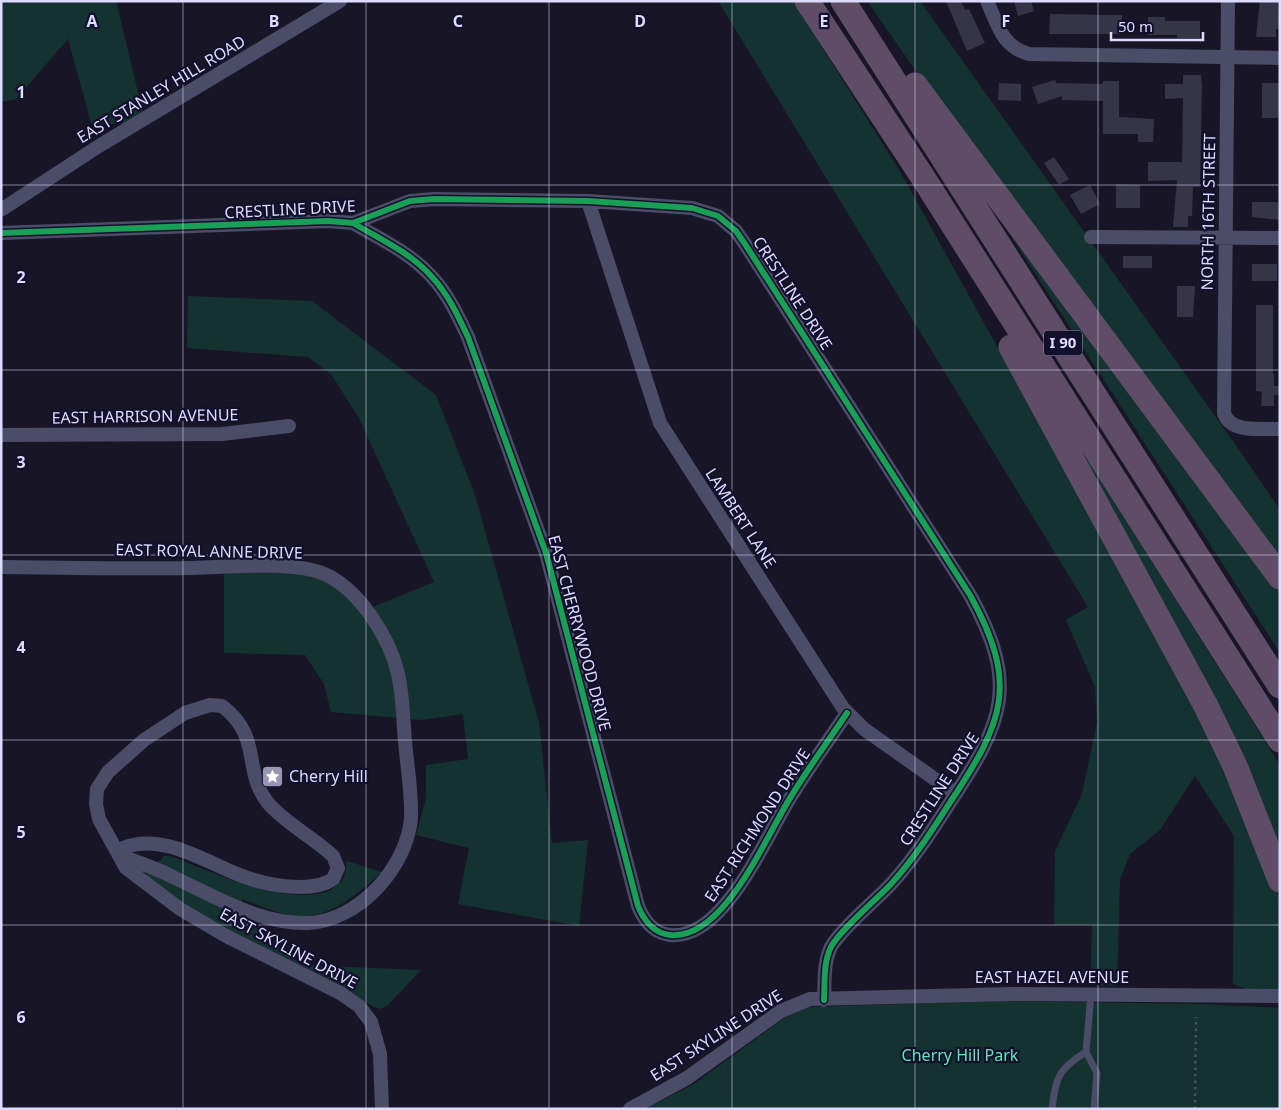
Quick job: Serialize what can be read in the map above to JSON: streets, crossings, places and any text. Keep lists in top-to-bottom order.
{
  "streets": {
    "highway": ["I 90"],
    "street": [
      "EAST STANLEY HILL ROAD",
      "CRESTLINE DRIVE",
      "NORTH 16TH STREET",
      "EAST HARRISON AVENUE",
      "LAMBERT LANE",
      "EAST ROYAL ANNE DRIVE",
      "EAST CHERRYWOOD DRIVE",
      "EAST RICHMOND DRIVE",
      "EAST SKYLINE DRIVE",
      "EAST HAZEL AVENUE"
    ]
  },
  "crossings": [
    ["CRESTLINE DRIVE", "LAMBERT LANE"],
    ["CRESTLINE DRIVE", "EAST CHERRYWOOD DRIVE"],
    ["CRESTLINE DRIVE", "EAST SKYLINE DRIVE"],
    ["CRESTLINE DRIVE", "EAST HAZEL AVENUE"],
    ["LAMBERT LANE", "EAST RICHMOND DRIVE"],
    ["EAST ROYAL ANNE DRIVE", "EAST SKYLINE DRIVE"],
    ["EAST CHERRYWOOD DRIVE", "EAST RICHMOND DRIVE"],
    ["EAST SKYLINE DRIVE", "EAST HAZEL AVENUE"]
  ],
  "parks": ["Cherry Hill Park"],
  "places": {
    "place": ["Cherry Hill"]
  },
  "scale_bar": "50 m",
  "grid": {
    "columns": [
      "A",
      "B",
      "C",
      "D",
      "E",
      "F"
    ],
    "rows": [
      "1",
      "2",
      "3",
      "4",
      "5",
      "6"
    ]
  }
}
